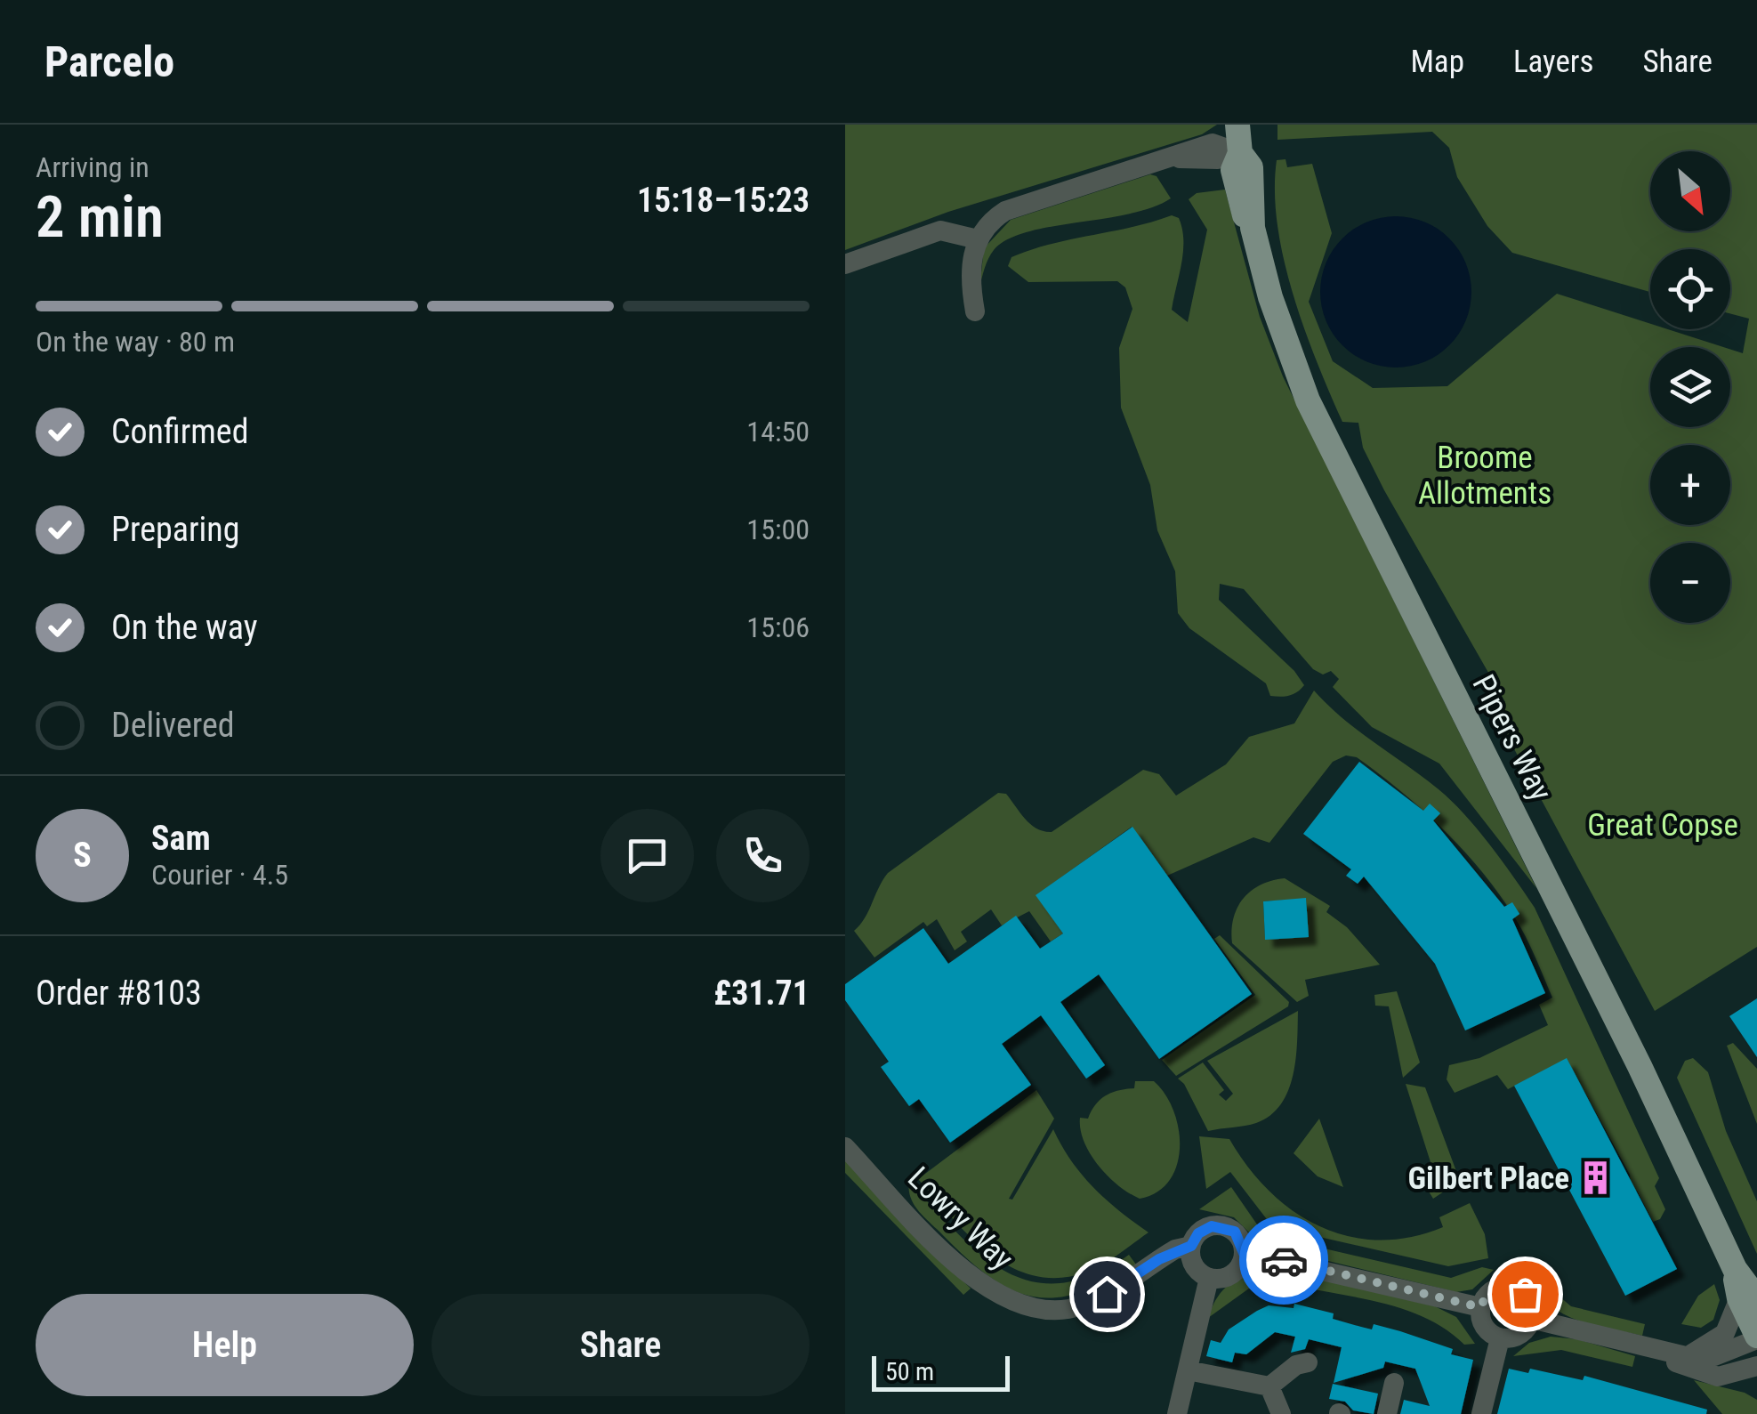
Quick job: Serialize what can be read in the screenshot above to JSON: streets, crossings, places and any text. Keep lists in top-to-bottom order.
{
  "streets": {
    "main road": ["Pipers Way"],
    "street": ["Lowry Way"]
  },
  "parks": ["Broome Allotments", "Great Copse"],
  "places": {
    "building": ["Gilbert Place"]
  },
  "scale_bar": "50 m",
  "north": "bottom right",
  "page": {
    "header": "Parcelo",
    "nav": ["Map", "Layers", "Share"],
    "heading": ["2 min", "Arriving in", "15:18–15:23"],
    "panel": [
      "Sam",
      "Courier · 4.5",
      "Order #8103",
      "£31.71"
    ],
    "map_buttons": ["+", "−"],
    "bar": "On the way · 80 m",
    "list": [
      ["Confirmed", "14:50"],
      ["Preparing", "15:00"],
      ["On the way", "15:06"],
      "Delivered"
    ],
    "round": "S",
    "buttons": ["Help", "Share"],
    "scale": "50 m"
  }
}
